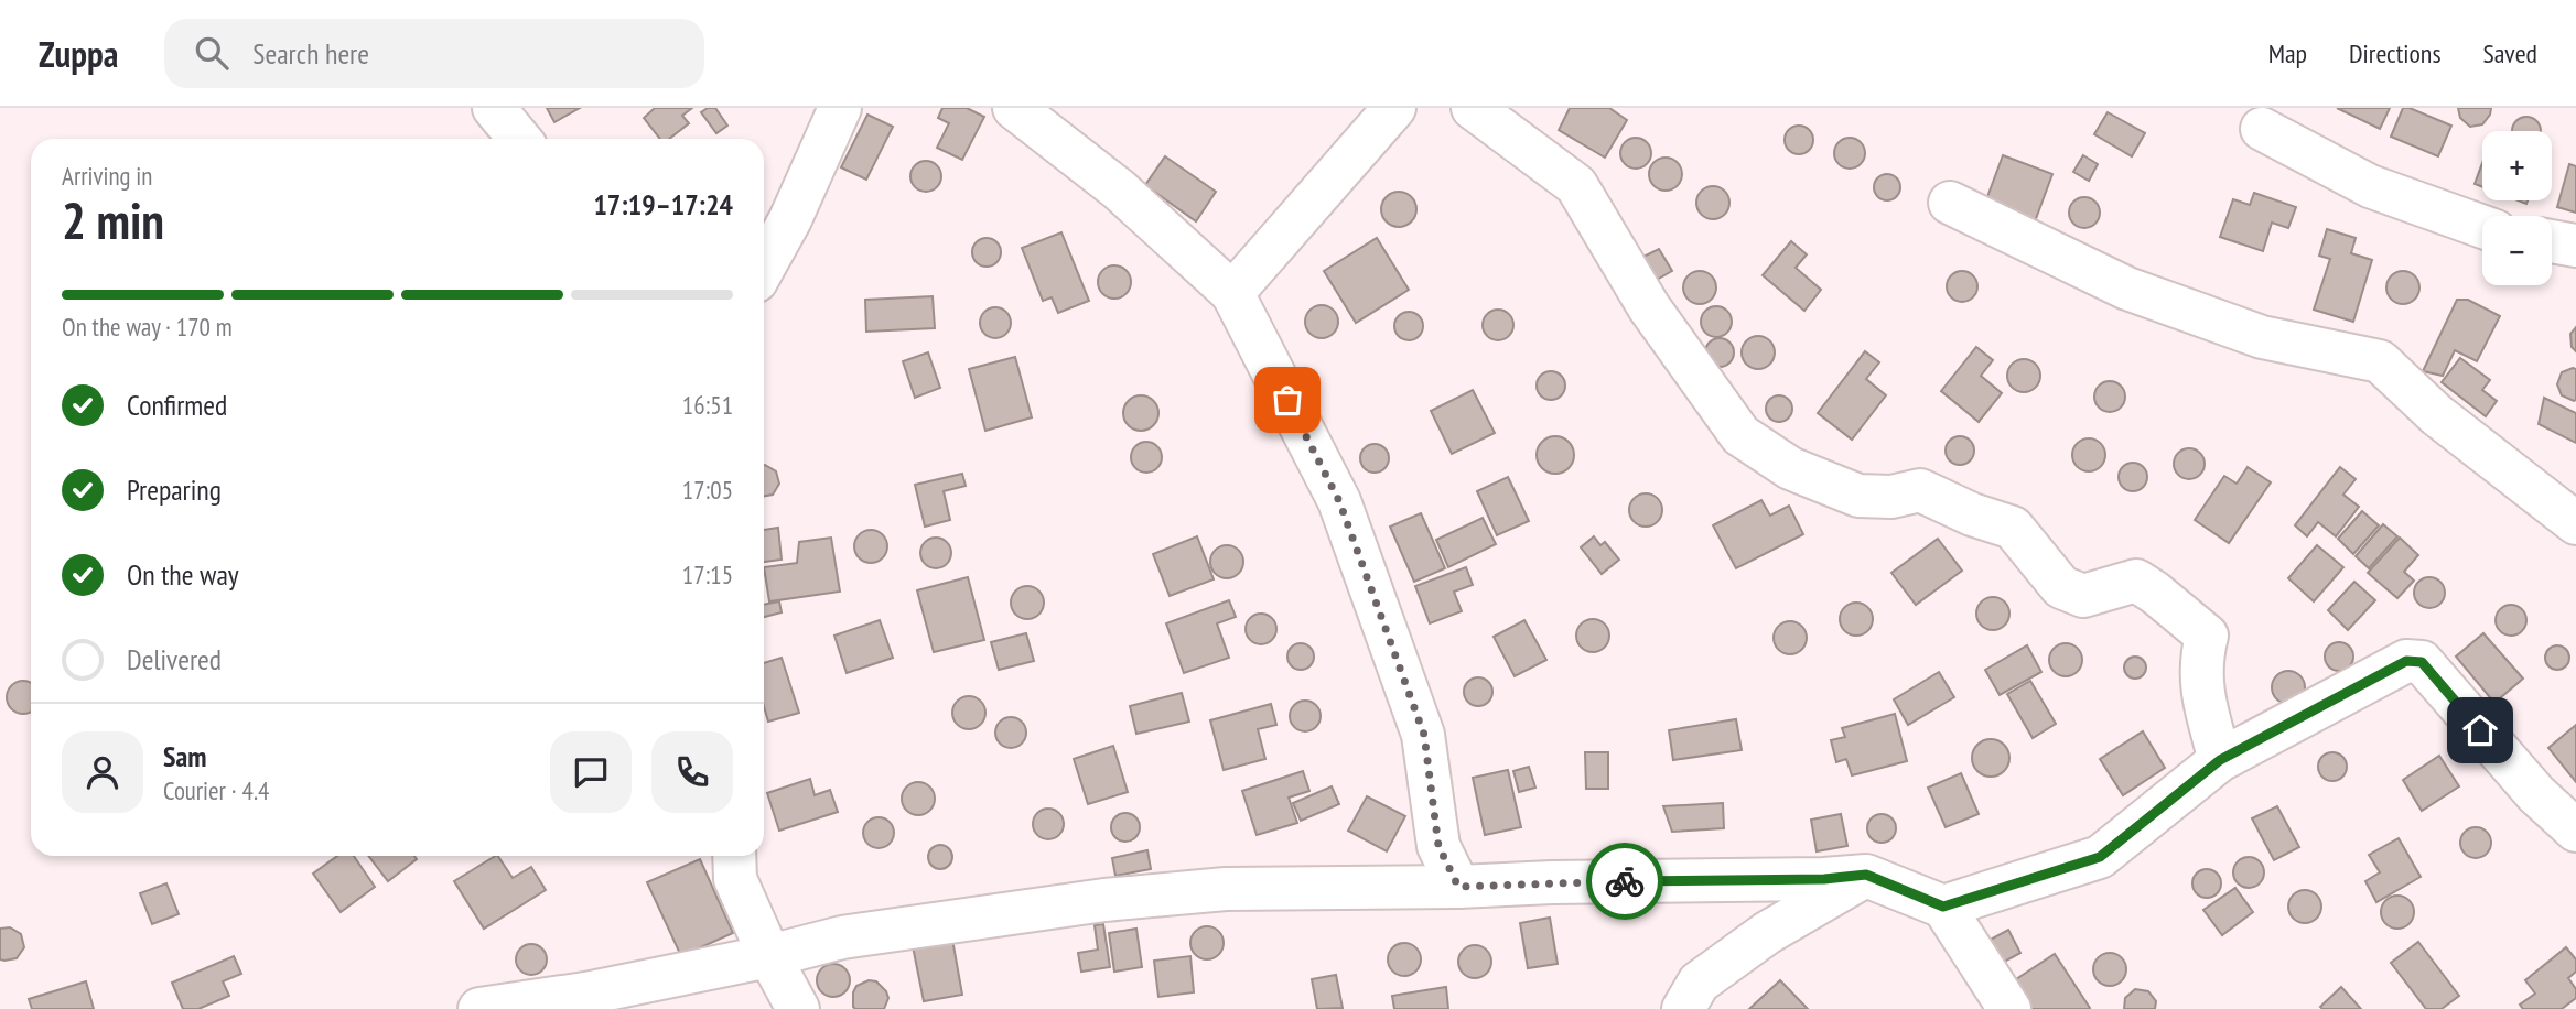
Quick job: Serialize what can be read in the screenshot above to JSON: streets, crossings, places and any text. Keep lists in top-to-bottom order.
{
  "page": {
    "header": "Zuppa",
    "search": "Search here",
    "nav": ["Map", "Directions", "Saved"],
    "map_buttons": ["+", "−"],
    "heading": ["2 min", "Arriving in", "17:19–17:24"],
    "panel": ["Sam", "Courier · 4.4"],
    "bar": "On the way · 170 m",
    "list": [
      ["Confirmed", "16:51"],
      ["Preparing", "17:05"],
      ["On the way", "17:15"],
      "Delivered"
    ]
  }
}
